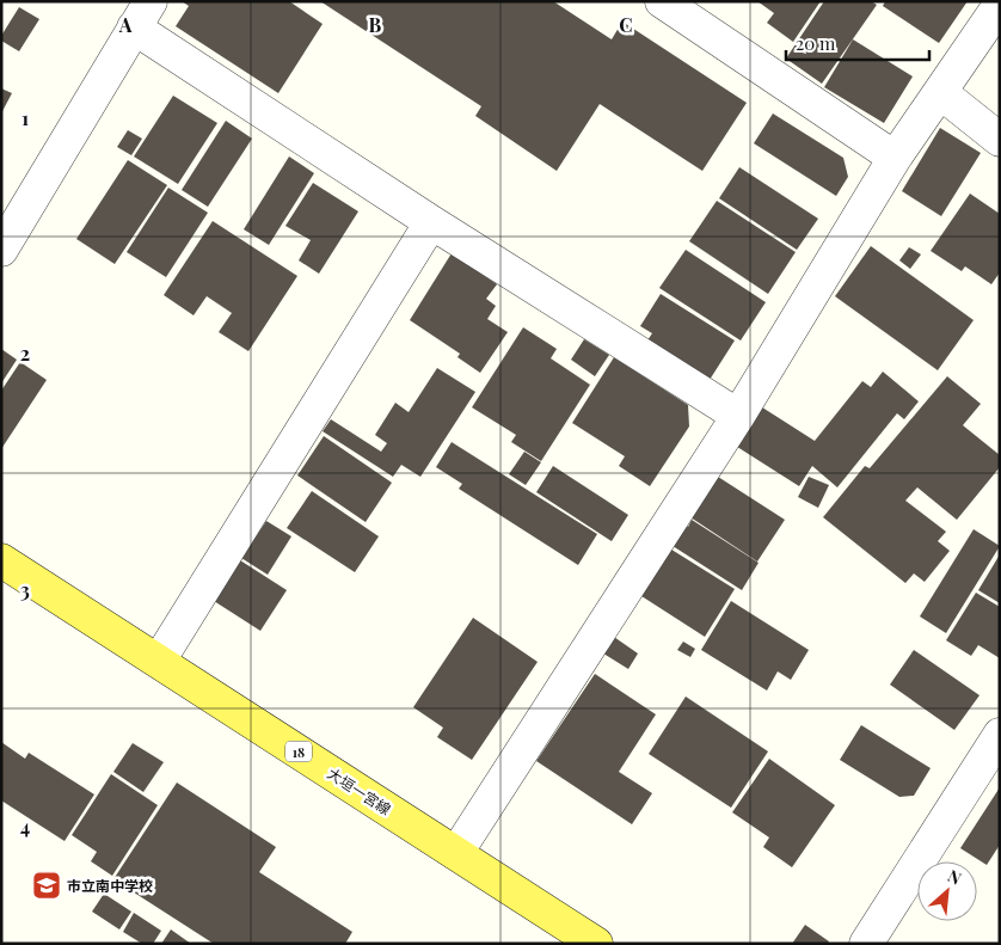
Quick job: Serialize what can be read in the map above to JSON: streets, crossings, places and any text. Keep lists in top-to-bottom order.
{
  "streets": {
    "main road": ["18", "大垣一宮線"]
  },
  "places": {
    "school or university": ["市立南中学校"]
  },
  "scale_bar": "20 m",
  "north": "top right",
  "grid": {
    "columns": ["A", "B", "C"],
    "rows": [
      "1",
      "2",
      "3",
      "4"
    ]
  }
}
